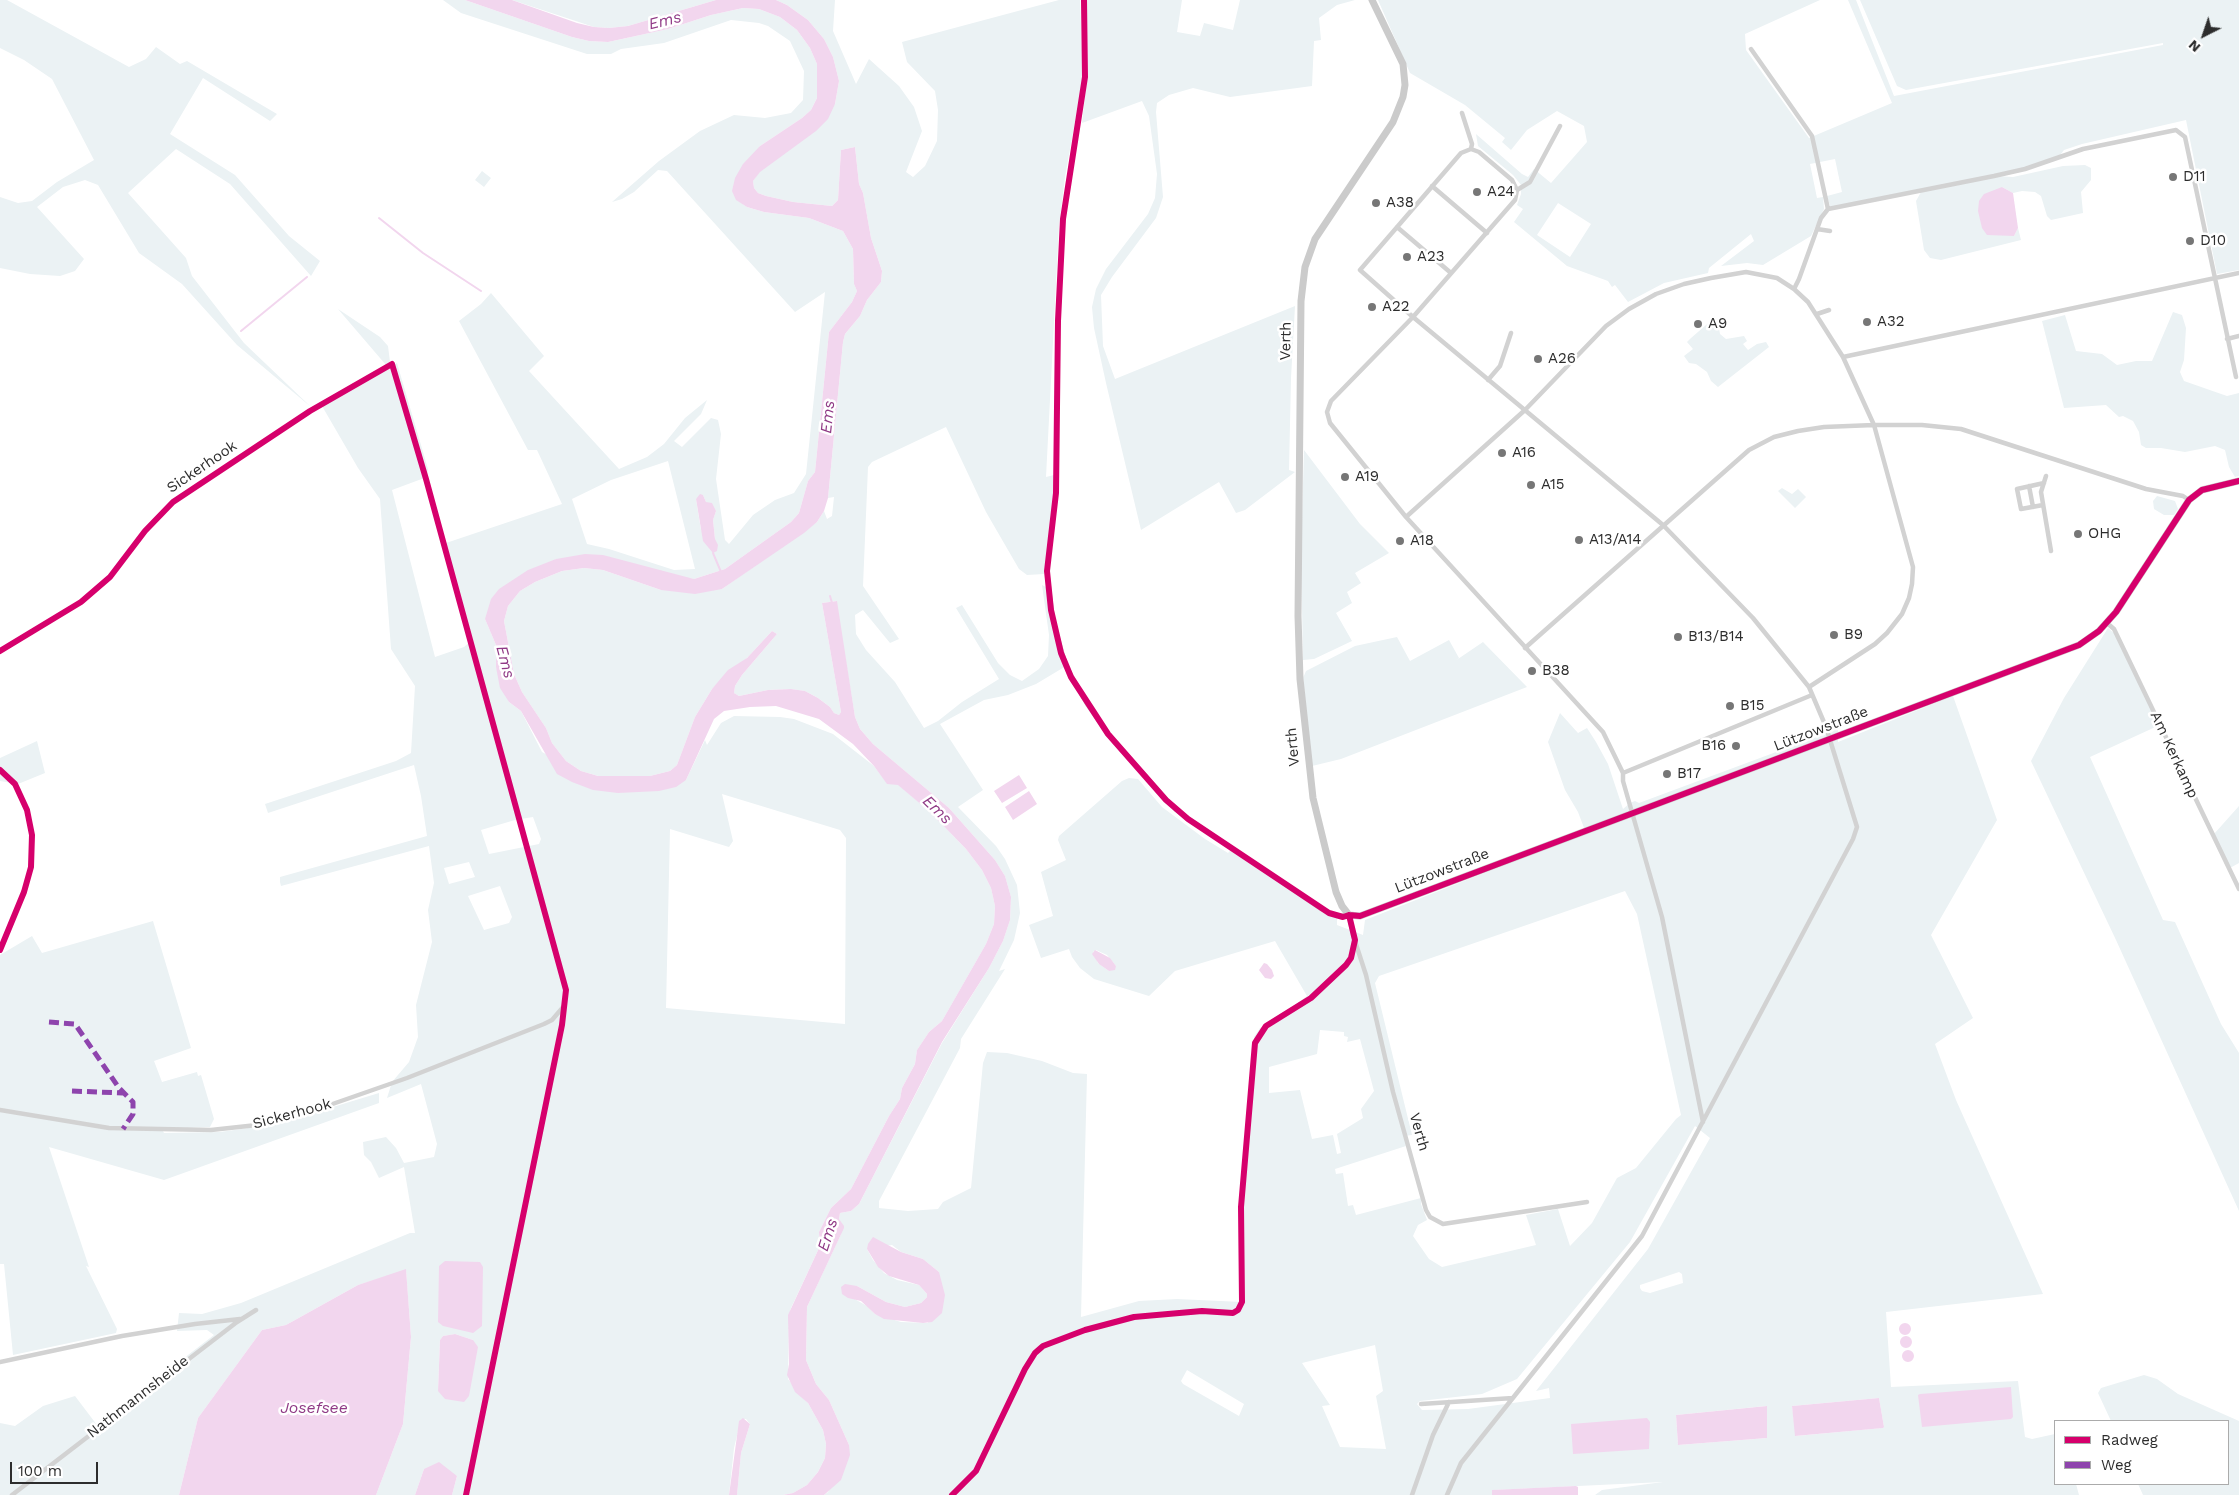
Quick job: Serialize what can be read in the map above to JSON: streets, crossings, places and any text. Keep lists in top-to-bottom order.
{
  "streets": {
    "street": [
      "Verth",
      "Sickerhook",
      "Lützowstraße",
      "Am Kerkamp",
      "Nathmannsheide"
    ]
  },
  "crossings": [
    ["Verth", "Lützowstraße"],
    ["Lützowstraße", "Am Kerkamp"]
  ],
  "water": ["Ems", "Josefsee"],
  "places": [
    "D11",
    "A24",
    "A38",
    "D10",
    "A23",
    "A22",
    "A32",
    "A9",
    "A26",
    "A16",
    "A19",
    "A15",
    "OHG",
    "A13/A14",
    "A18",
    "B9",
    "B13/B14",
    "B38",
    "B15",
    "B16",
    "B17"
  ],
  "legend": ["Radweg", "Weg"],
  "scale_bar": "100 m",
  "north": "bottom left"
}
